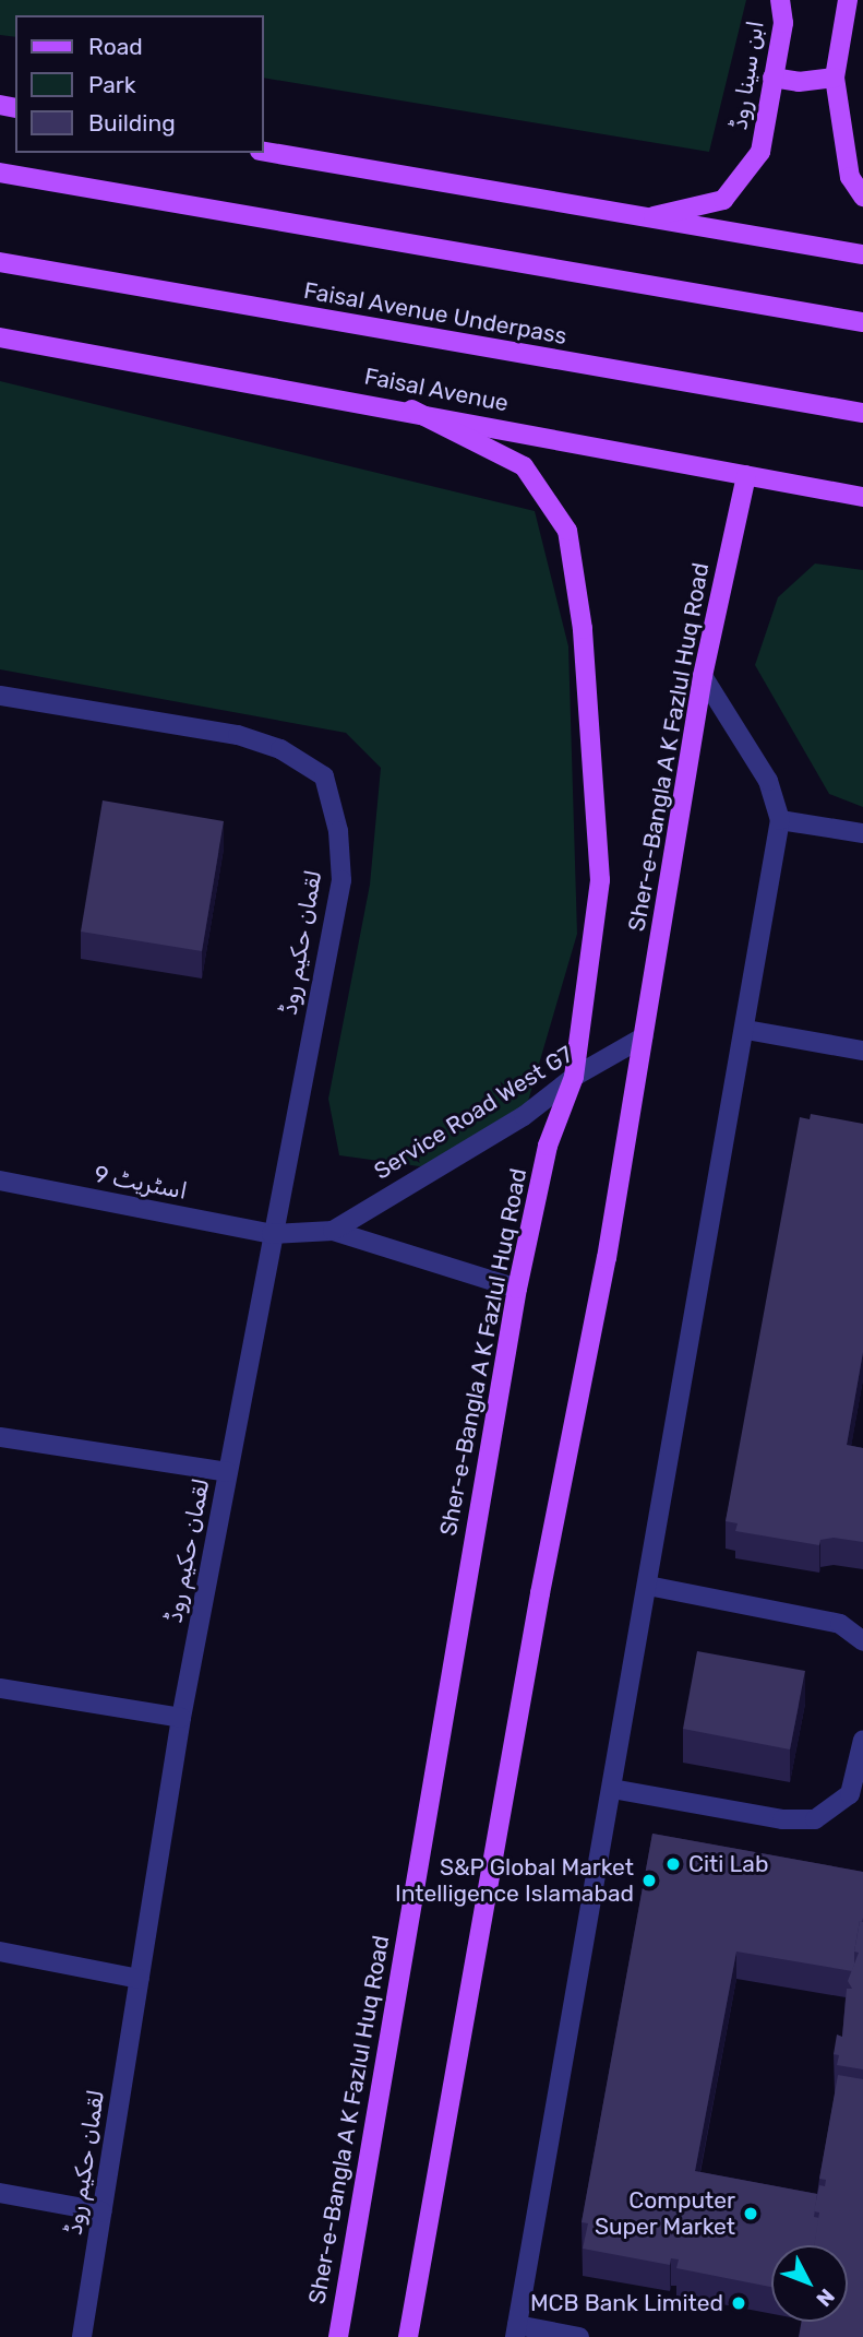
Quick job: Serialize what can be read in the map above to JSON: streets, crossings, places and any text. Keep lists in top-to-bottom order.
{
  "streets": {
    "main road": [
      "ابن سینا روڈ",
      "Faisal Avenue Underpass",
      "Faisal Avenue",
      "Sher-e-Bangla A K Fazlul Huq Road"
    ],
    "street": ["لقمان حکیم روڈ", "Service Road West G7", "اسٹریٹ 9"]
  },
  "crossings": [
    ["Faisal Avenue", "Sher-e-Bangla A K Fazlul Huq Road"],
    ["Sher-e-Bangla A K Fazlul Huq Road", "Service Road West G7"],
    ["لقمان حکیم روڈ", "Service Road West G7"],
    ["لقمان حکیم روڈ", "اسٹریٹ 9"],
    ["Service Road West G7", "اسٹریٹ 9"]
  ],
  "places": [
    "Citi Lab",
    "S&P Global Market Intelligence Islamabad",
    "Computer Super Market",
    "MCB Bank Limited"
  ],
  "legend": ["Road", "Park", "Building"],
  "north": "bottom right"
}
